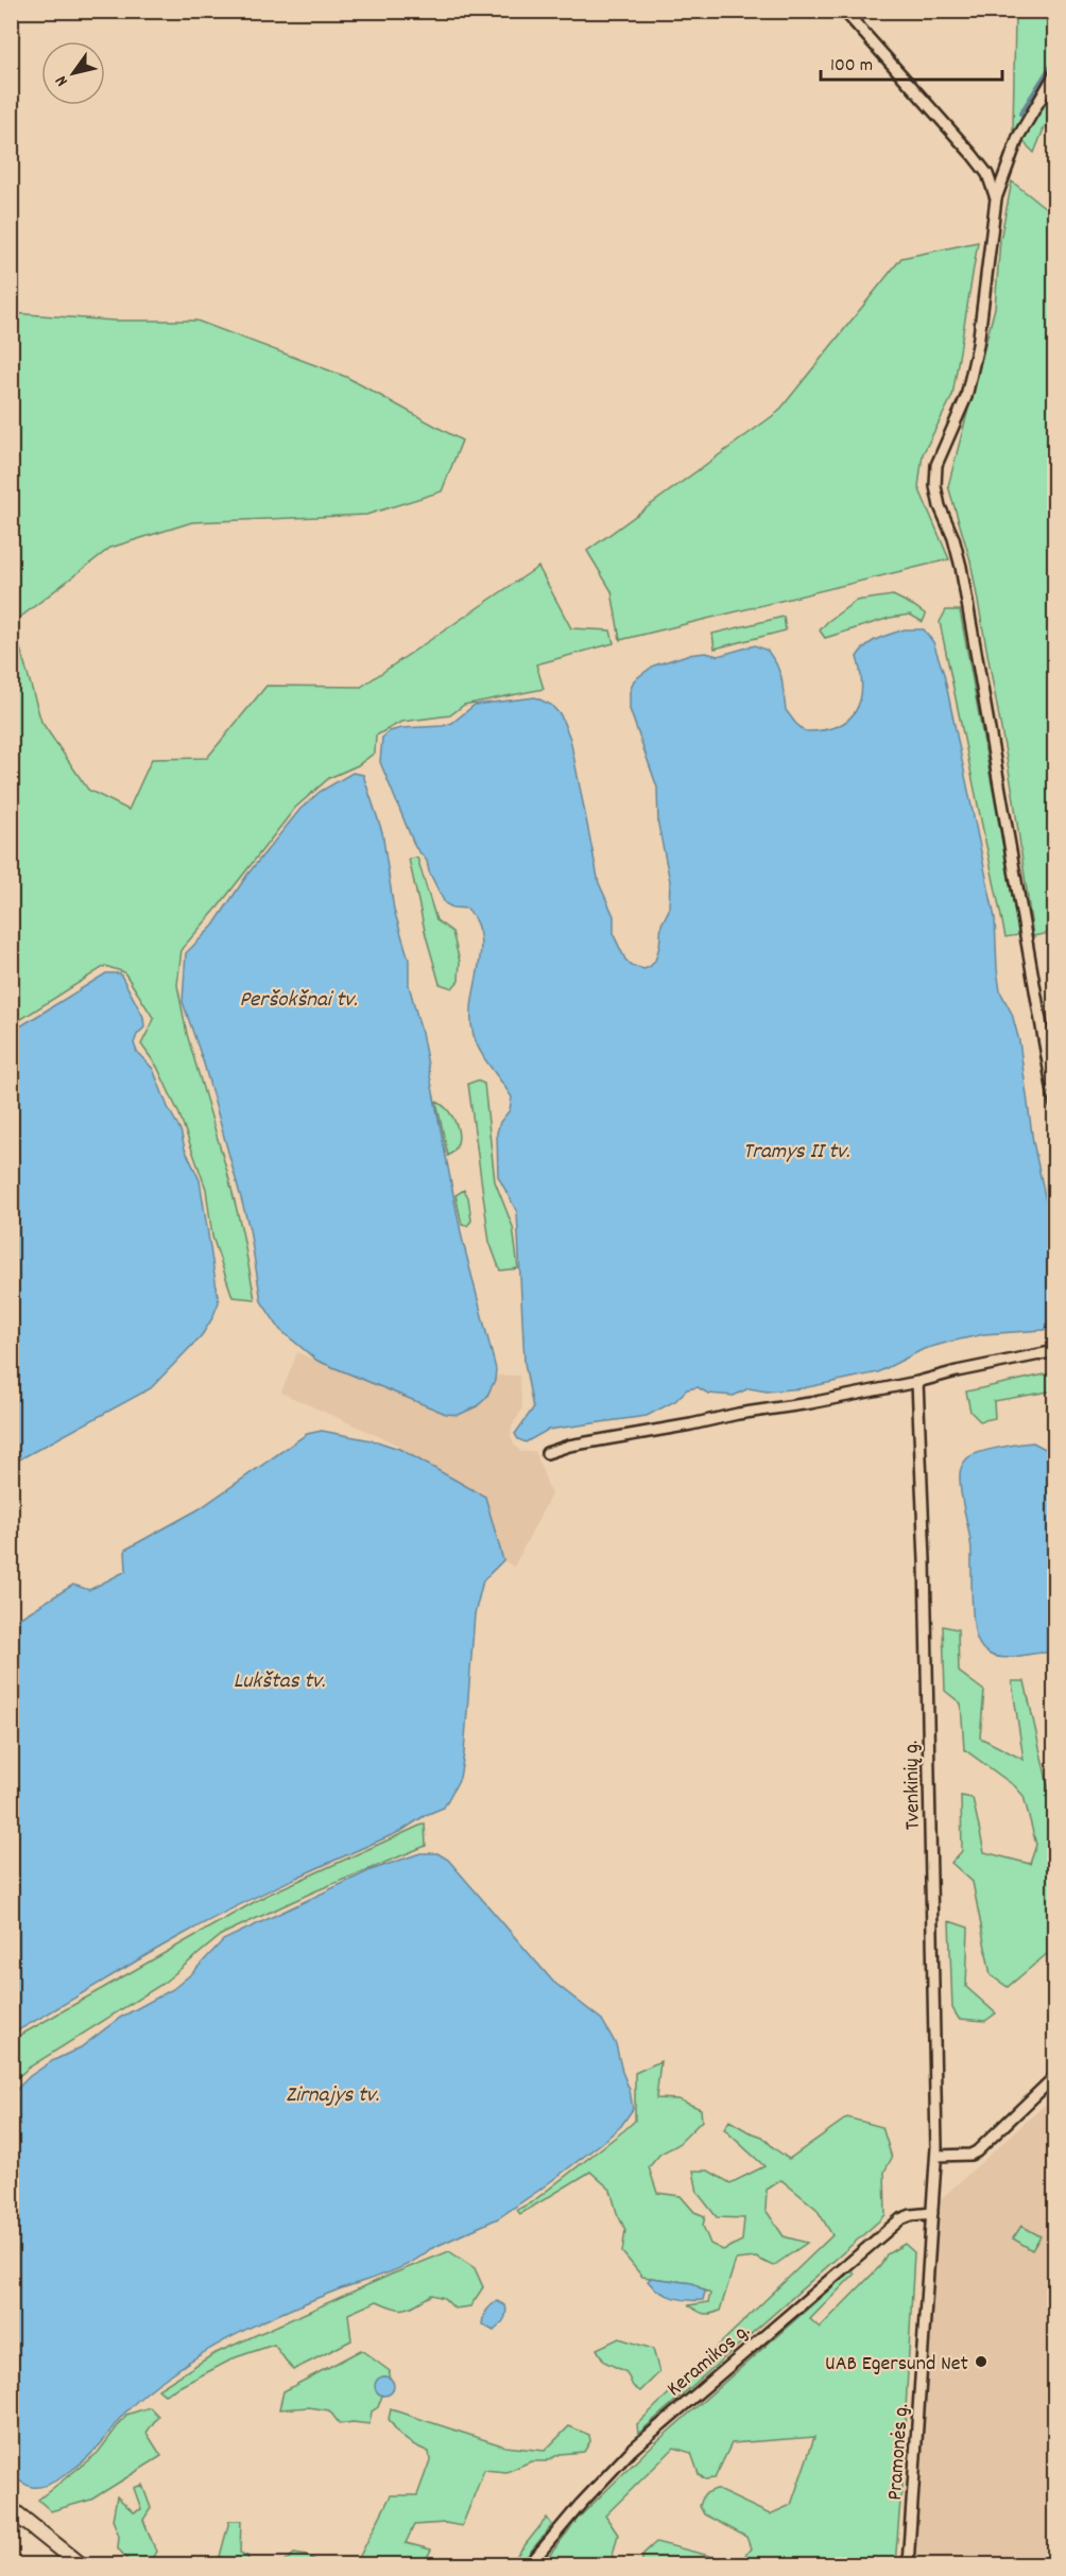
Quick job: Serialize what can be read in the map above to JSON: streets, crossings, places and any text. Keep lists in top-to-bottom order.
{
  "streets": {
    "street": ["Tvenkinių g.", "Keramikos g.", "Pramonės g."]
  },
  "crossings": [
    ["Tvenkinių g.", "Pramonės g."],
    ["Keramikos g.", "Pramonės g."]
  ],
  "water": [
    "Peršokšnai tv.",
    "Tramys II tv.",
    "Lukštas tv.",
    "Zirnajys tv."
  ],
  "places": ["UAB Egersund Net"],
  "scale_bar": "100 m",
  "north": "bottom left"
}
